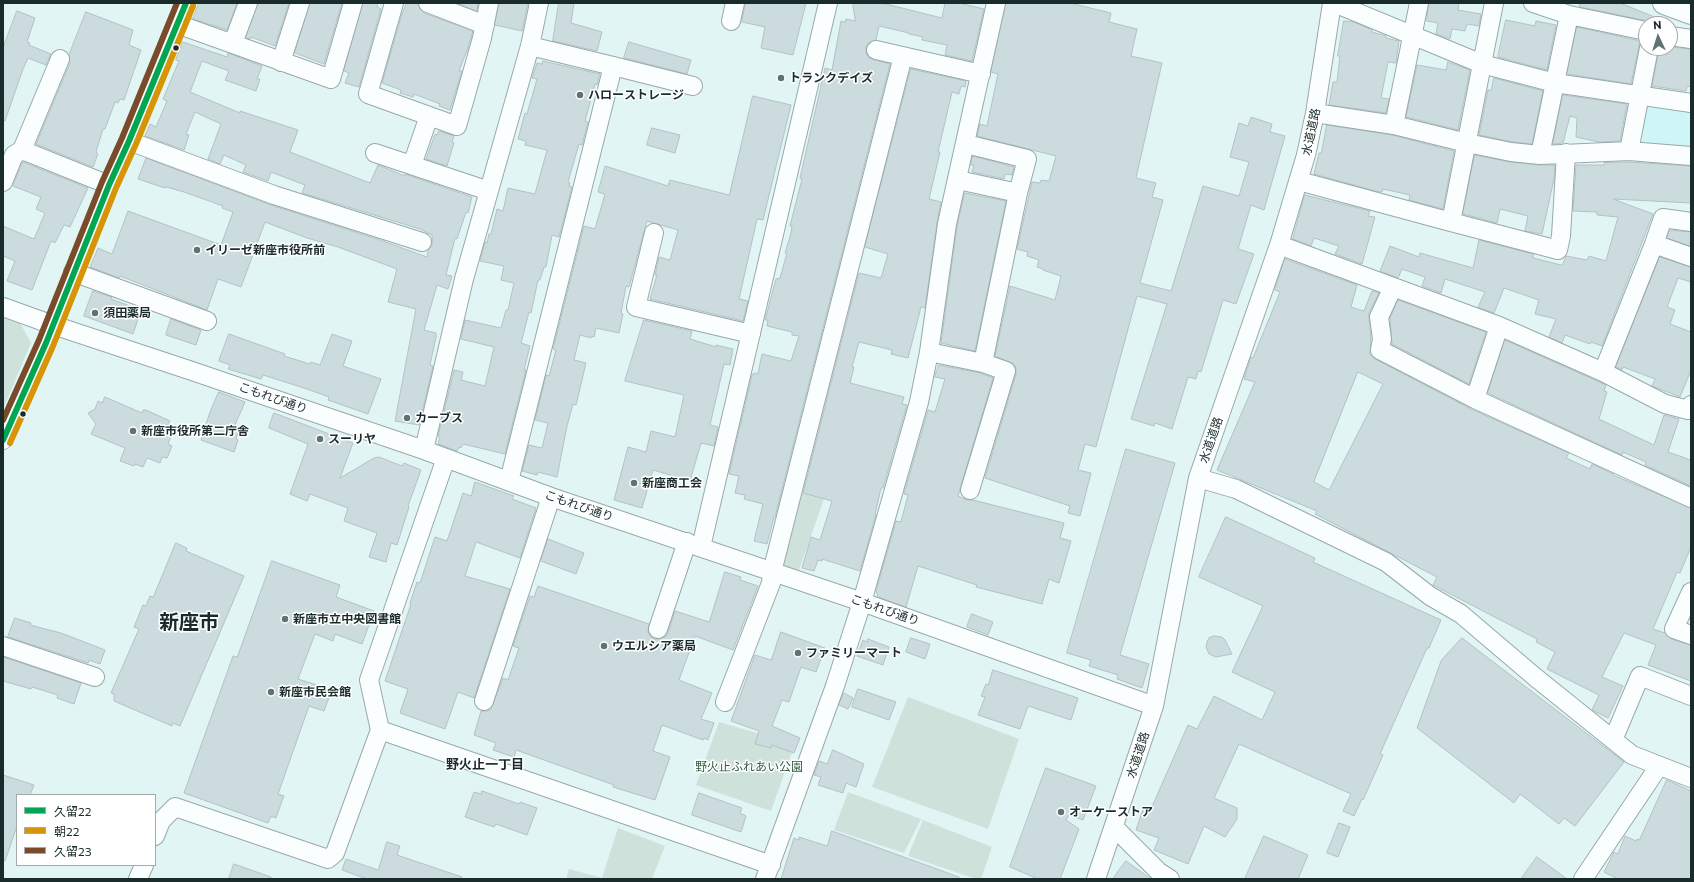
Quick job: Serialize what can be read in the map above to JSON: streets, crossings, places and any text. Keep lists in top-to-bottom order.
{
  "streets": {
    "street": ["水道道路", "こもれび通り"]
  },
  "crossings": [
    ["水道道路", "こもれび通り"]
  ],
  "districts": ["新座市", "野火止一丁目"],
  "parks": ["野火止ふれあい公園"],
  "places": [
    "トランクデイズ",
    "ハローストレージ",
    "イリーゼ新座市役所前",
    "須田薬局",
    "カーブス",
    "新座市役所第二庁舎",
    "スーリヤ",
    "新座商工会",
    "新座市立中央図書館",
    "ウエルシア薬局",
    "ファミリーマート",
    "新座市民会館",
    "オーケーストア"
  ],
  "lines": ["transit line 久留22", "transit line 久留23", "transit line 朝22"],
  "legend": ["久留22", "朝22", "久留23"],
  "north": "top"
}
